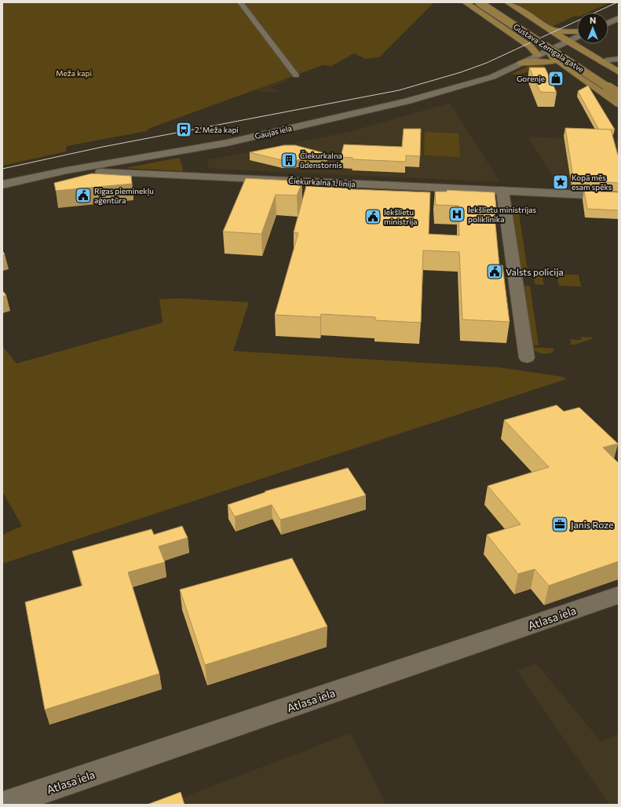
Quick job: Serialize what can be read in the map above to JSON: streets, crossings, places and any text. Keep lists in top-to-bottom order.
{
  "streets": {
    "main road": ["Gustava Zemgala gatve"],
    "street": ["Gaujas iela", "Čiekurkalna 1. līnija", "Atlasa iela"]
  },
  "crossings": [
    ["Gaujas iela", "Čiekurkalna 1. līnija"]
  ],
  "parks": ["Meža kapi"],
  "places": {
    "shop": ["Gorenje"],
    "bus stop": ["2. Meža kapi"],
    "building": ["Čiekurkalna ūdenstornis"],
    "place": ["Kopā mēs esam spēks"],
    "public building": ["Rīgas pieminekļu aģentūra", "Iekšlietu ministrija", "Valsts policija"],
    "hospital": ["Iekšlietu ministrijas poliklīnika"],
    "office": ["Janis Roze"]
  },
  "north": "top"
}
